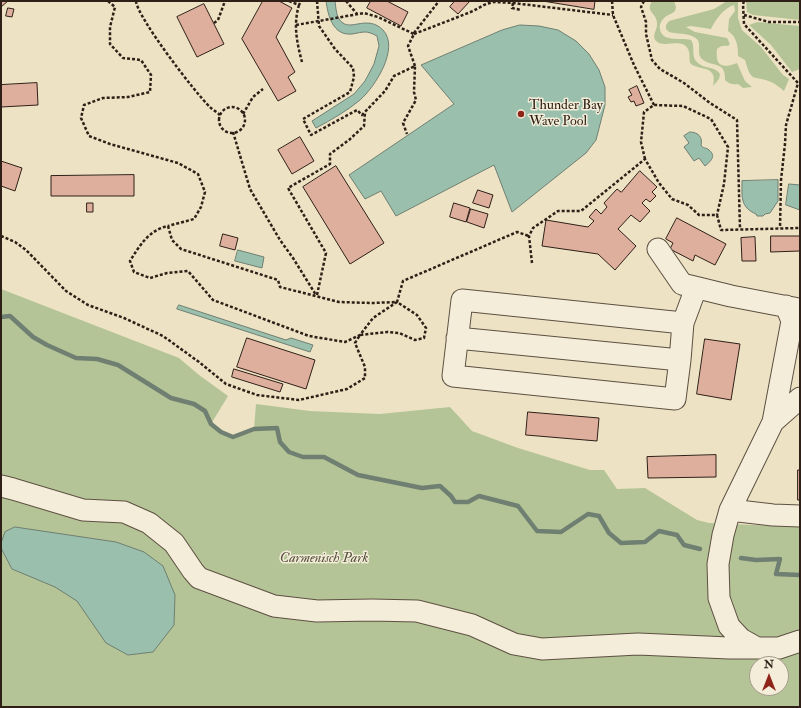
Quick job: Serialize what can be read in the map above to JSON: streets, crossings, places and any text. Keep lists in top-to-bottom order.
{
  "parks": ["Carmenisch Park"],
  "places": ["Thunder Bay Wave Pool"],
  "north": "top"
}
